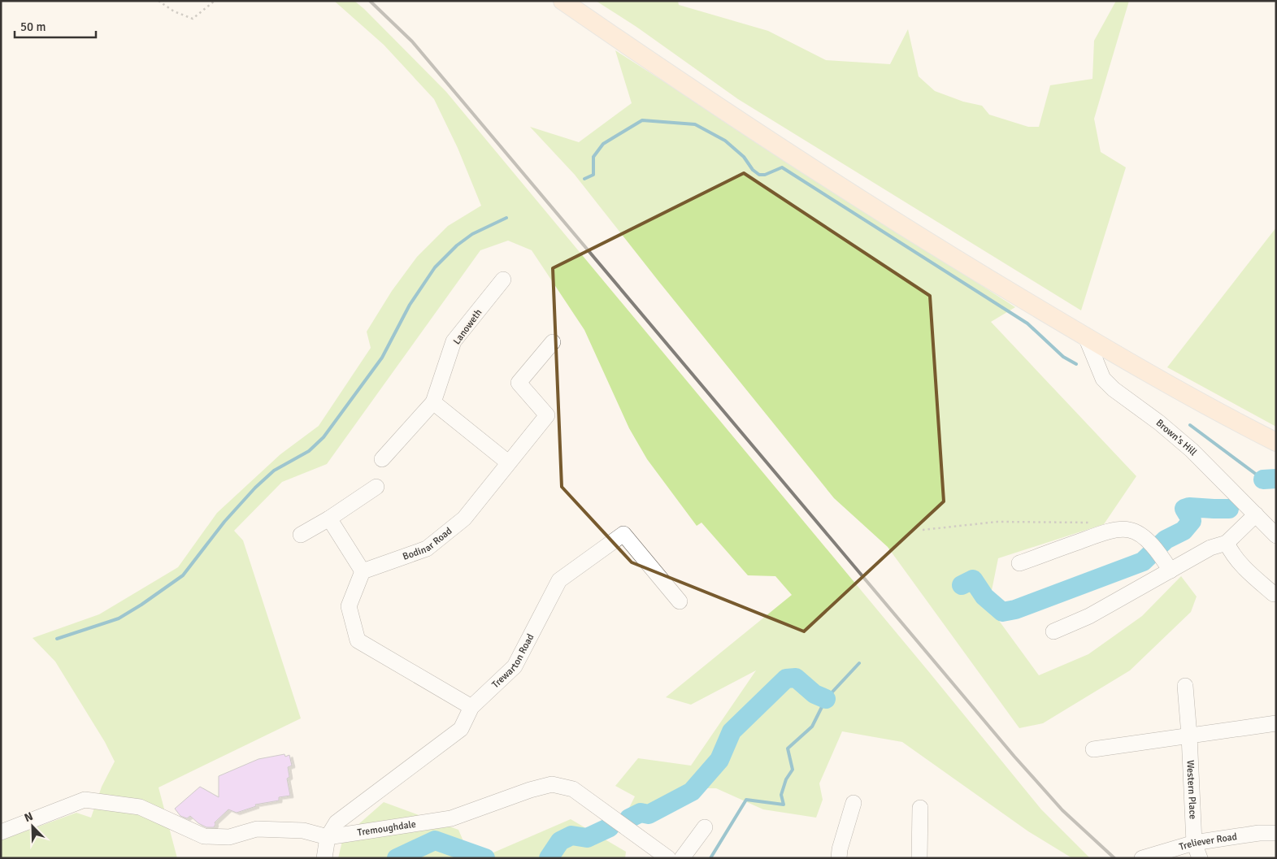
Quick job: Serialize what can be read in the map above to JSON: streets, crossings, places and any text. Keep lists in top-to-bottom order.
{
  "streets": {
    "street": [
      "Lanoweth",
      "Brown's Hill",
      "Bodinar Road",
      "Trewarton Road",
      "Western Place",
      "Tremoughdale",
      "Treliever Road"
    ]
  },
  "crossings": [
    ["Trewarton Road", "Tremoughdale"],
    ["Western Place", "Treliever Road"]
  ],
  "scale_bar": "50 m",
  "north": "top left"
}
